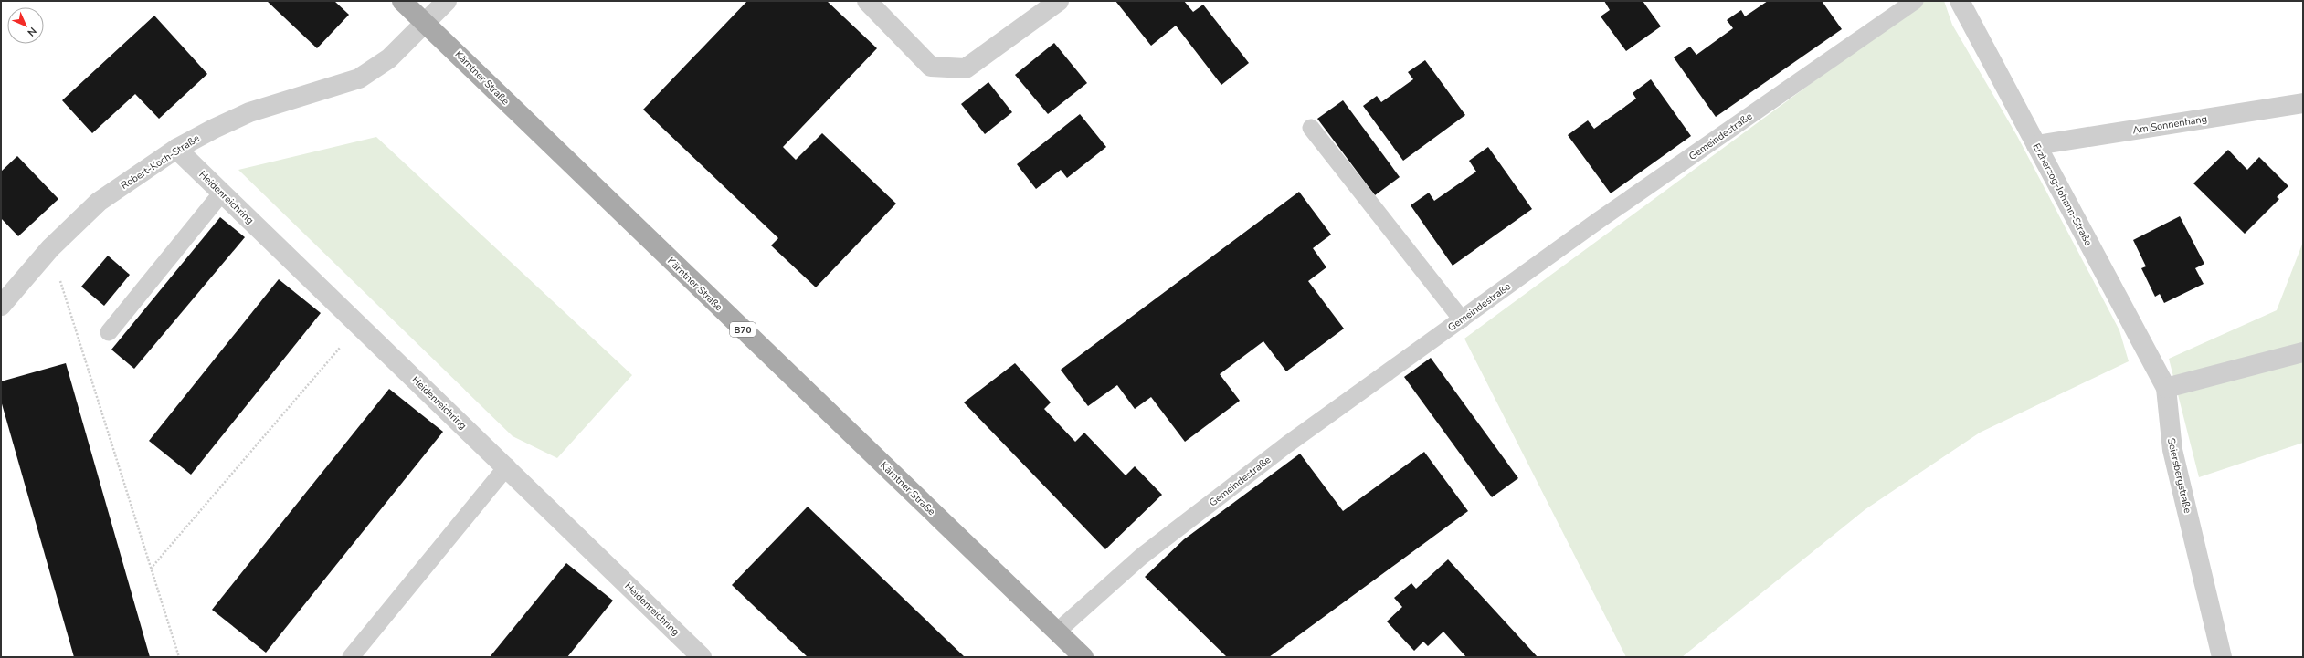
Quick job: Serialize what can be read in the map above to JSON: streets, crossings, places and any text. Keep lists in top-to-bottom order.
{
  "streets": {
    "main road": ["Kärntner Straße", "B70"],
    "street": [
      "Am Sonnenhang",
      "Robert-Koch-Straße",
      "Erzherzog-Johann-Straße",
      "Heidenreichring",
      "Seiersbergstraße"
    ],
    "lane": ["Gemeindestraße"]
  },
  "crossings": [
    ["Kärntner Straße", "Gemeindestraße"],
    ["Kärntner Straße", "Robert-Koch-Straße"],
    ["Am Sonnenhang", "Erzherzog-Johann-Straße"],
    ["Robert-Koch-Straße", "Heidenreichring"],
    ["Erzherzog-Johann-Straße", "Seiersbergstraße"]
  ],
  "north": "bottom right"
}
